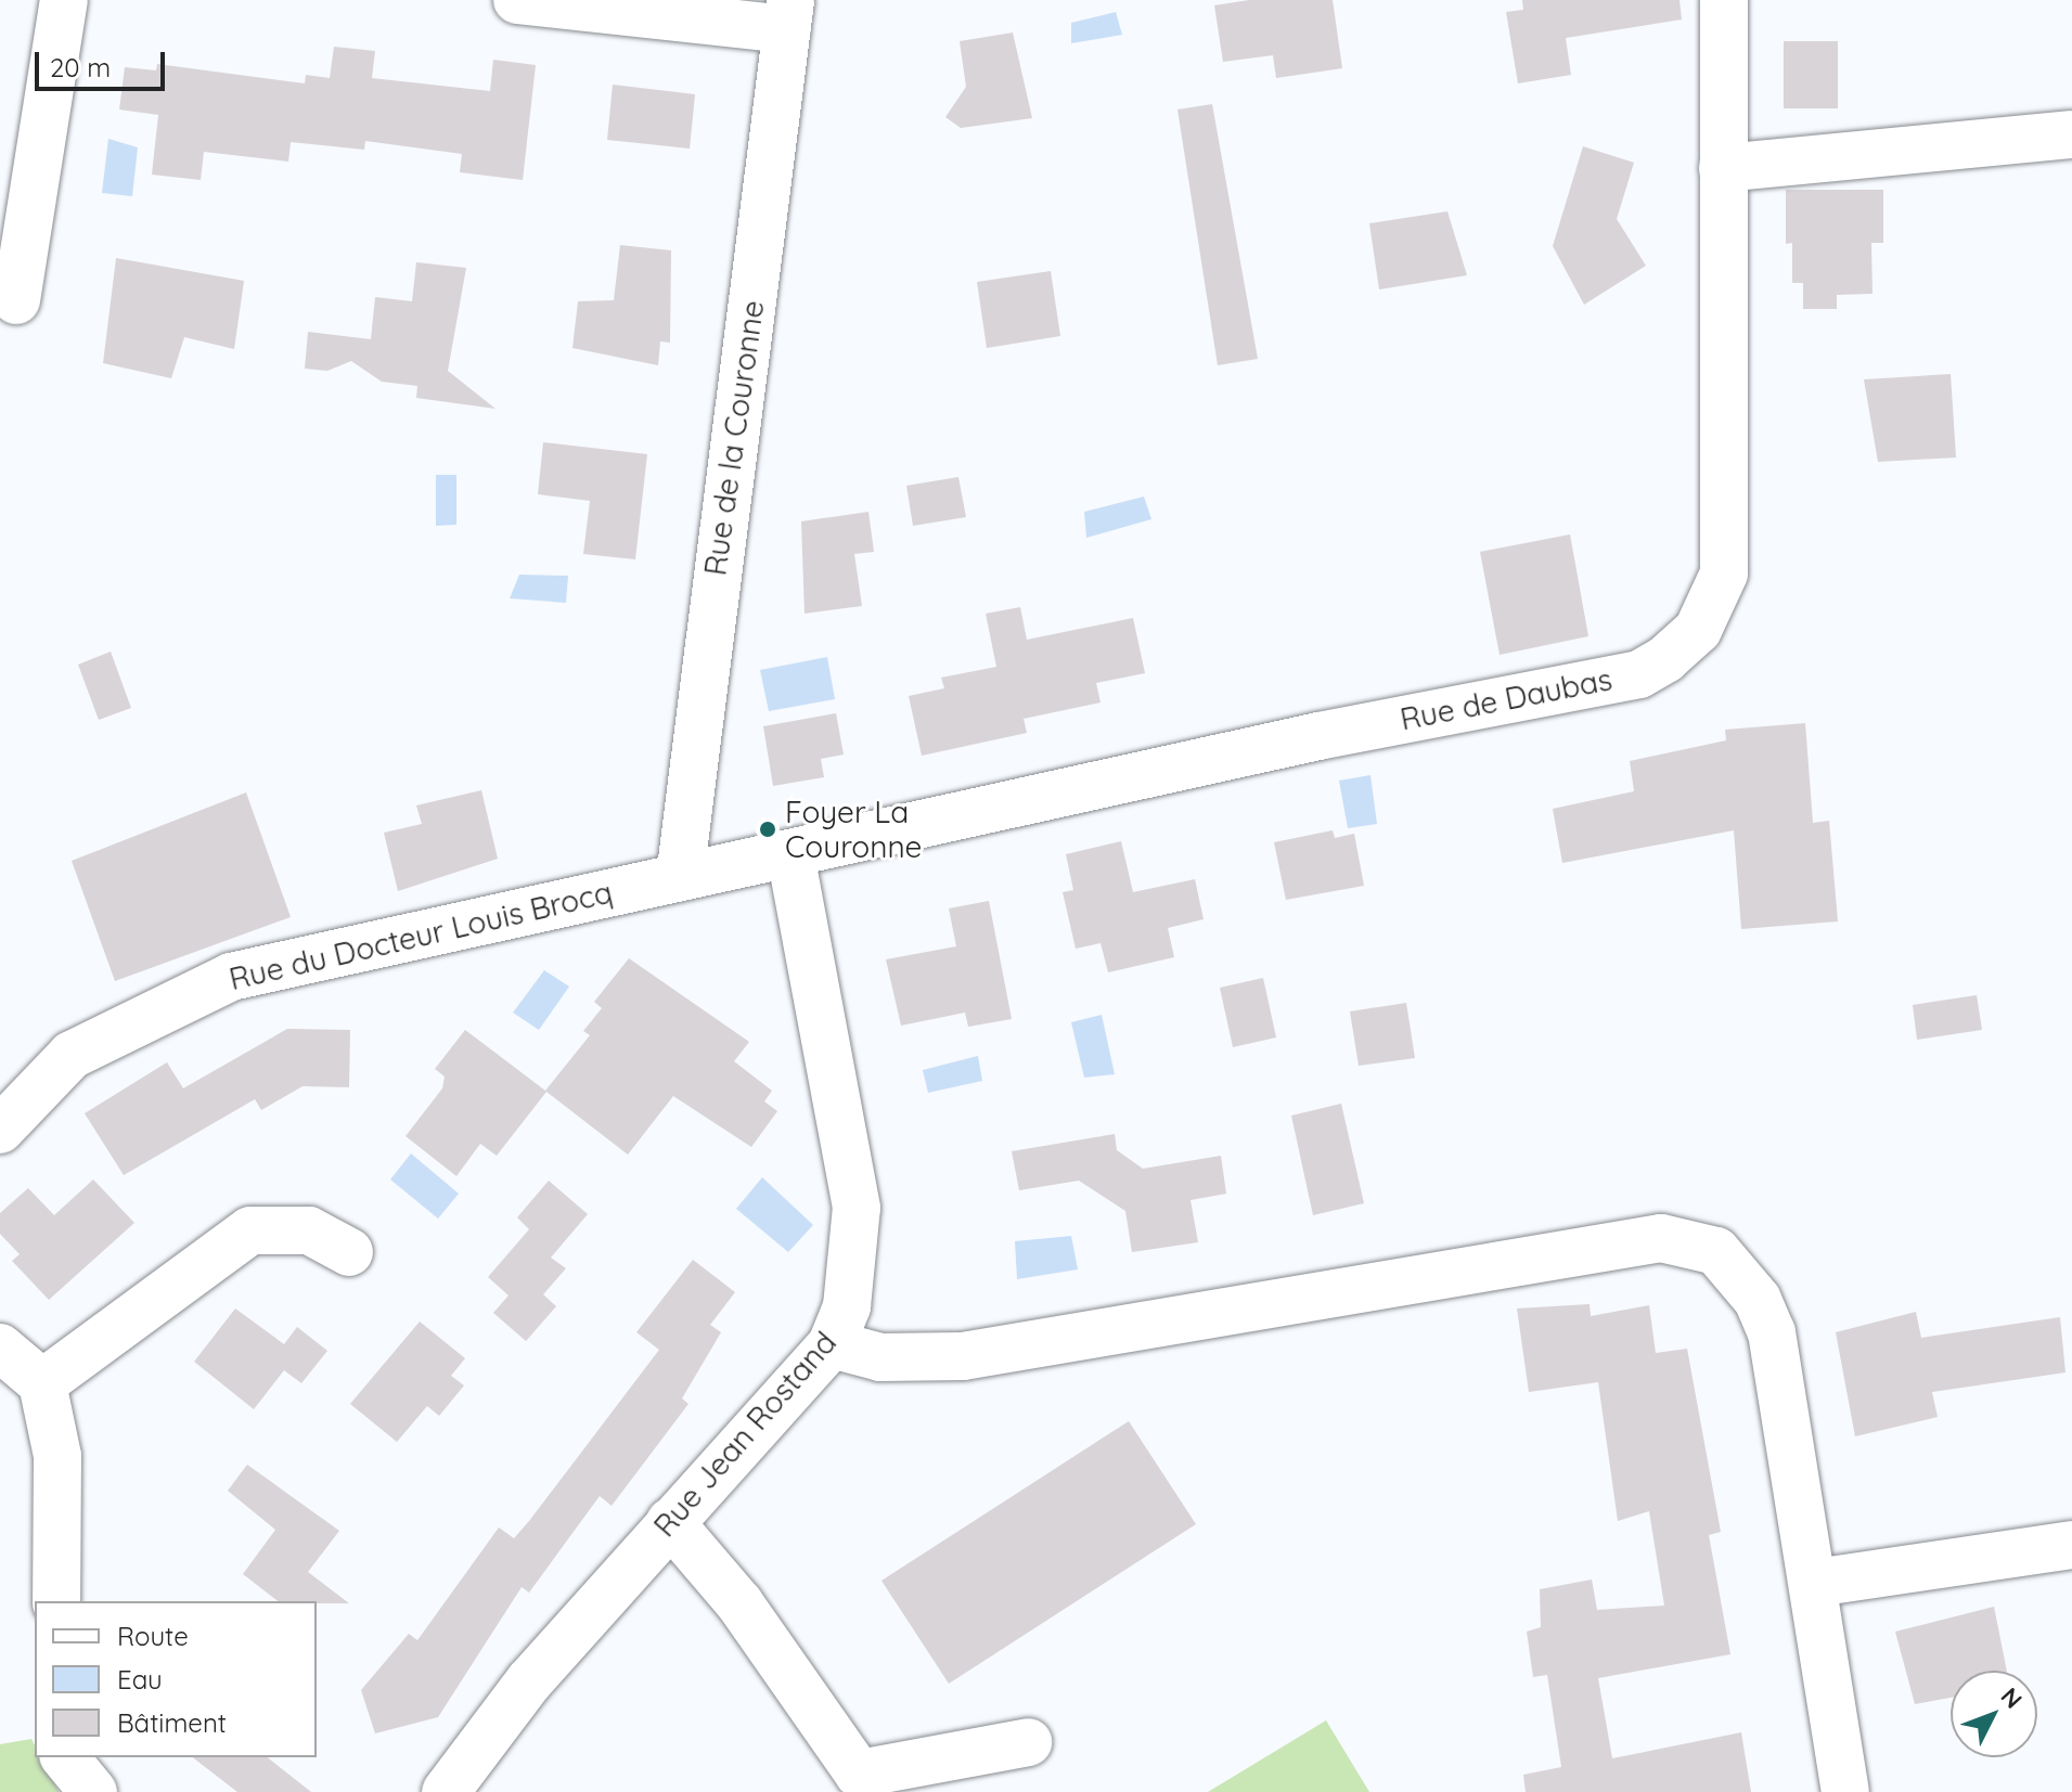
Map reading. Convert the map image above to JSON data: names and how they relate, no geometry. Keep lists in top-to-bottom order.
{
  "streets": {
    "street": [
      "Rue de la Couronne",
      "Rue de Daubas",
      "Rue du Docteur Louis Brocq",
      "Rue Jean Rostand"
    ]
  },
  "crossings": [
    ["Rue de la Couronne", "Rue de Daubas"],
    ["Rue de la Couronne", "Rue du Docteur Louis Brocq"],
    ["Rue de Daubas", "Rue du Docteur Louis Brocq"],
    ["Rue de Daubas", "Rue Jean Rostand"]
  ],
  "places": ["Foyer La Couronne"],
  "legend": ["Route", "Eau", "Bâtiment"],
  "scale_bar": "20 m",
  "north": "top right"
}
